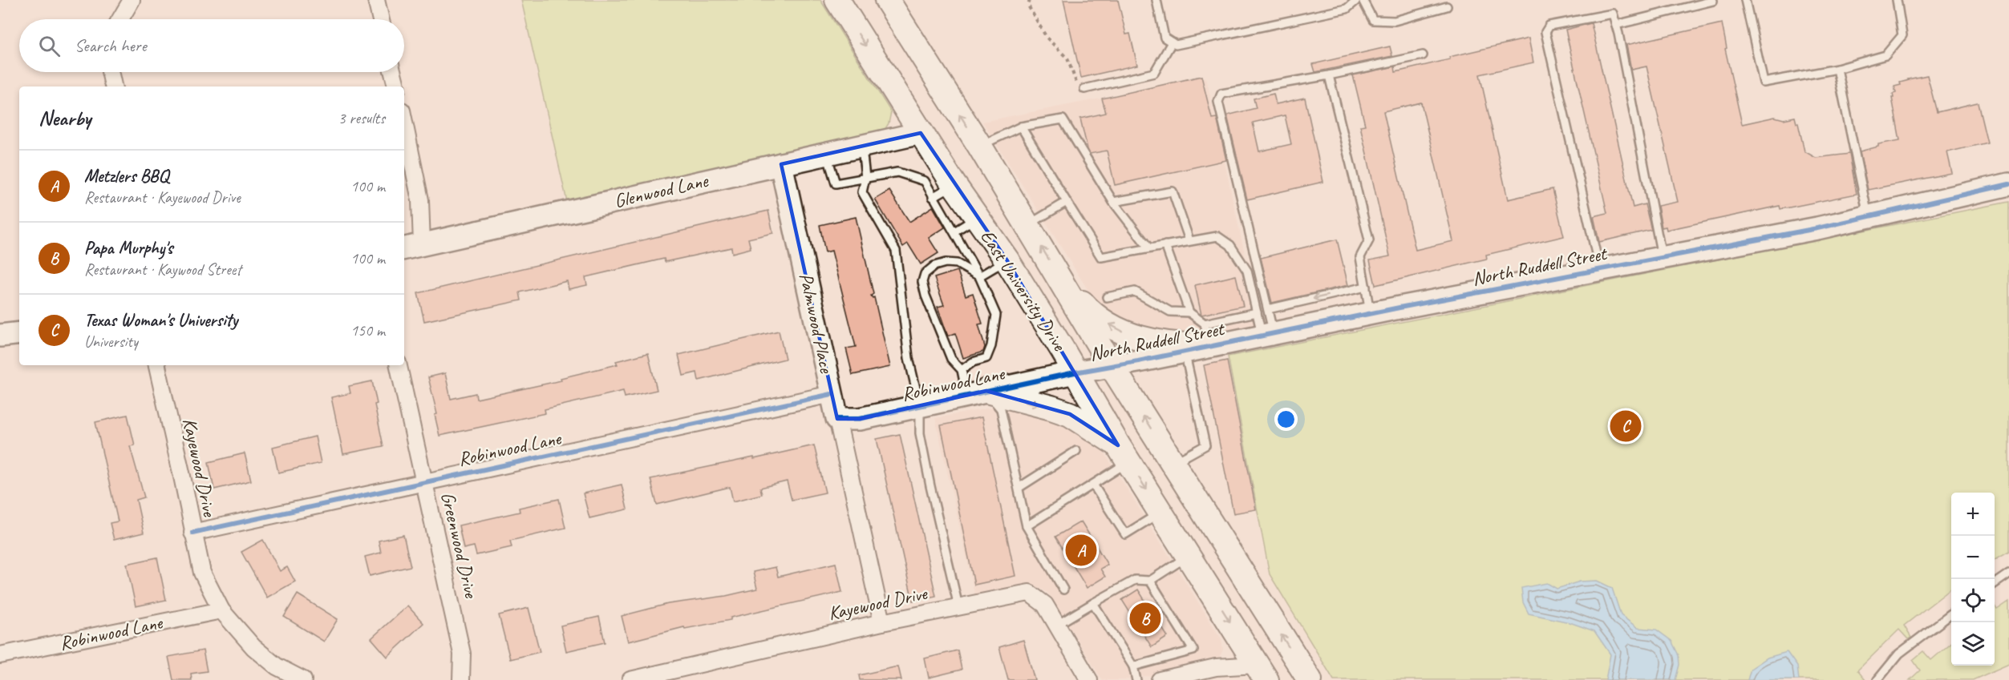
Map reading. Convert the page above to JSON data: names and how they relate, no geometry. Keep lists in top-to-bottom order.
{
  "streets": {
    "main road": ["East University Drive"],
    "street": [
      "Glenwood Lane",
      "North Ruddell Street",
      "Palmwood Place",
      "Robinwood Lane",
      "Kayewood Drive",
      "Greenwood Drive"
    ]
  },
  "crossings": [
    ["Glenwood Lane", "East University Drive"],
    ["Glenwood Lane", "Palmwood Place"],
    ["North Ruddell Street", "East University Drive"],
    ["North Ruddell Street", "Robinwood Lane"],
    ["East University Drive", "Robinwood Lane"],
    ["Palmwood Place", "Robinwood Lane"],
    ["Palmwood Place", "Kayewood Drive"],
    ["Robinwood Lane", "Kayewood Drive"],
    ["Robinwood Lane", "Greenwood Drive"]
  ],
  "page": {
    "search": "Search here",
    "heading": ["Nearby", "3 results"],
    "list": [
      {
        "mark": "A",
        "name": "Metzlers BBQ",
        "note": "Restaurant · Kayewood Drive",
        "value": "100 m"
      },
      {
        "mark": "B",
        "name": "Papa Murphy's",
        "note": "Restaurant · Kaywood Street",
        "value": "100 m"
      },
      {
        "mark": "C",
        "name": "Texas Woman's University",
        "note": "University",
        "value": "150 m"
      }
    ],
    "pins": ["C", "A", "B"],
    "map_buttons": ["+", "−"]
  }
}
